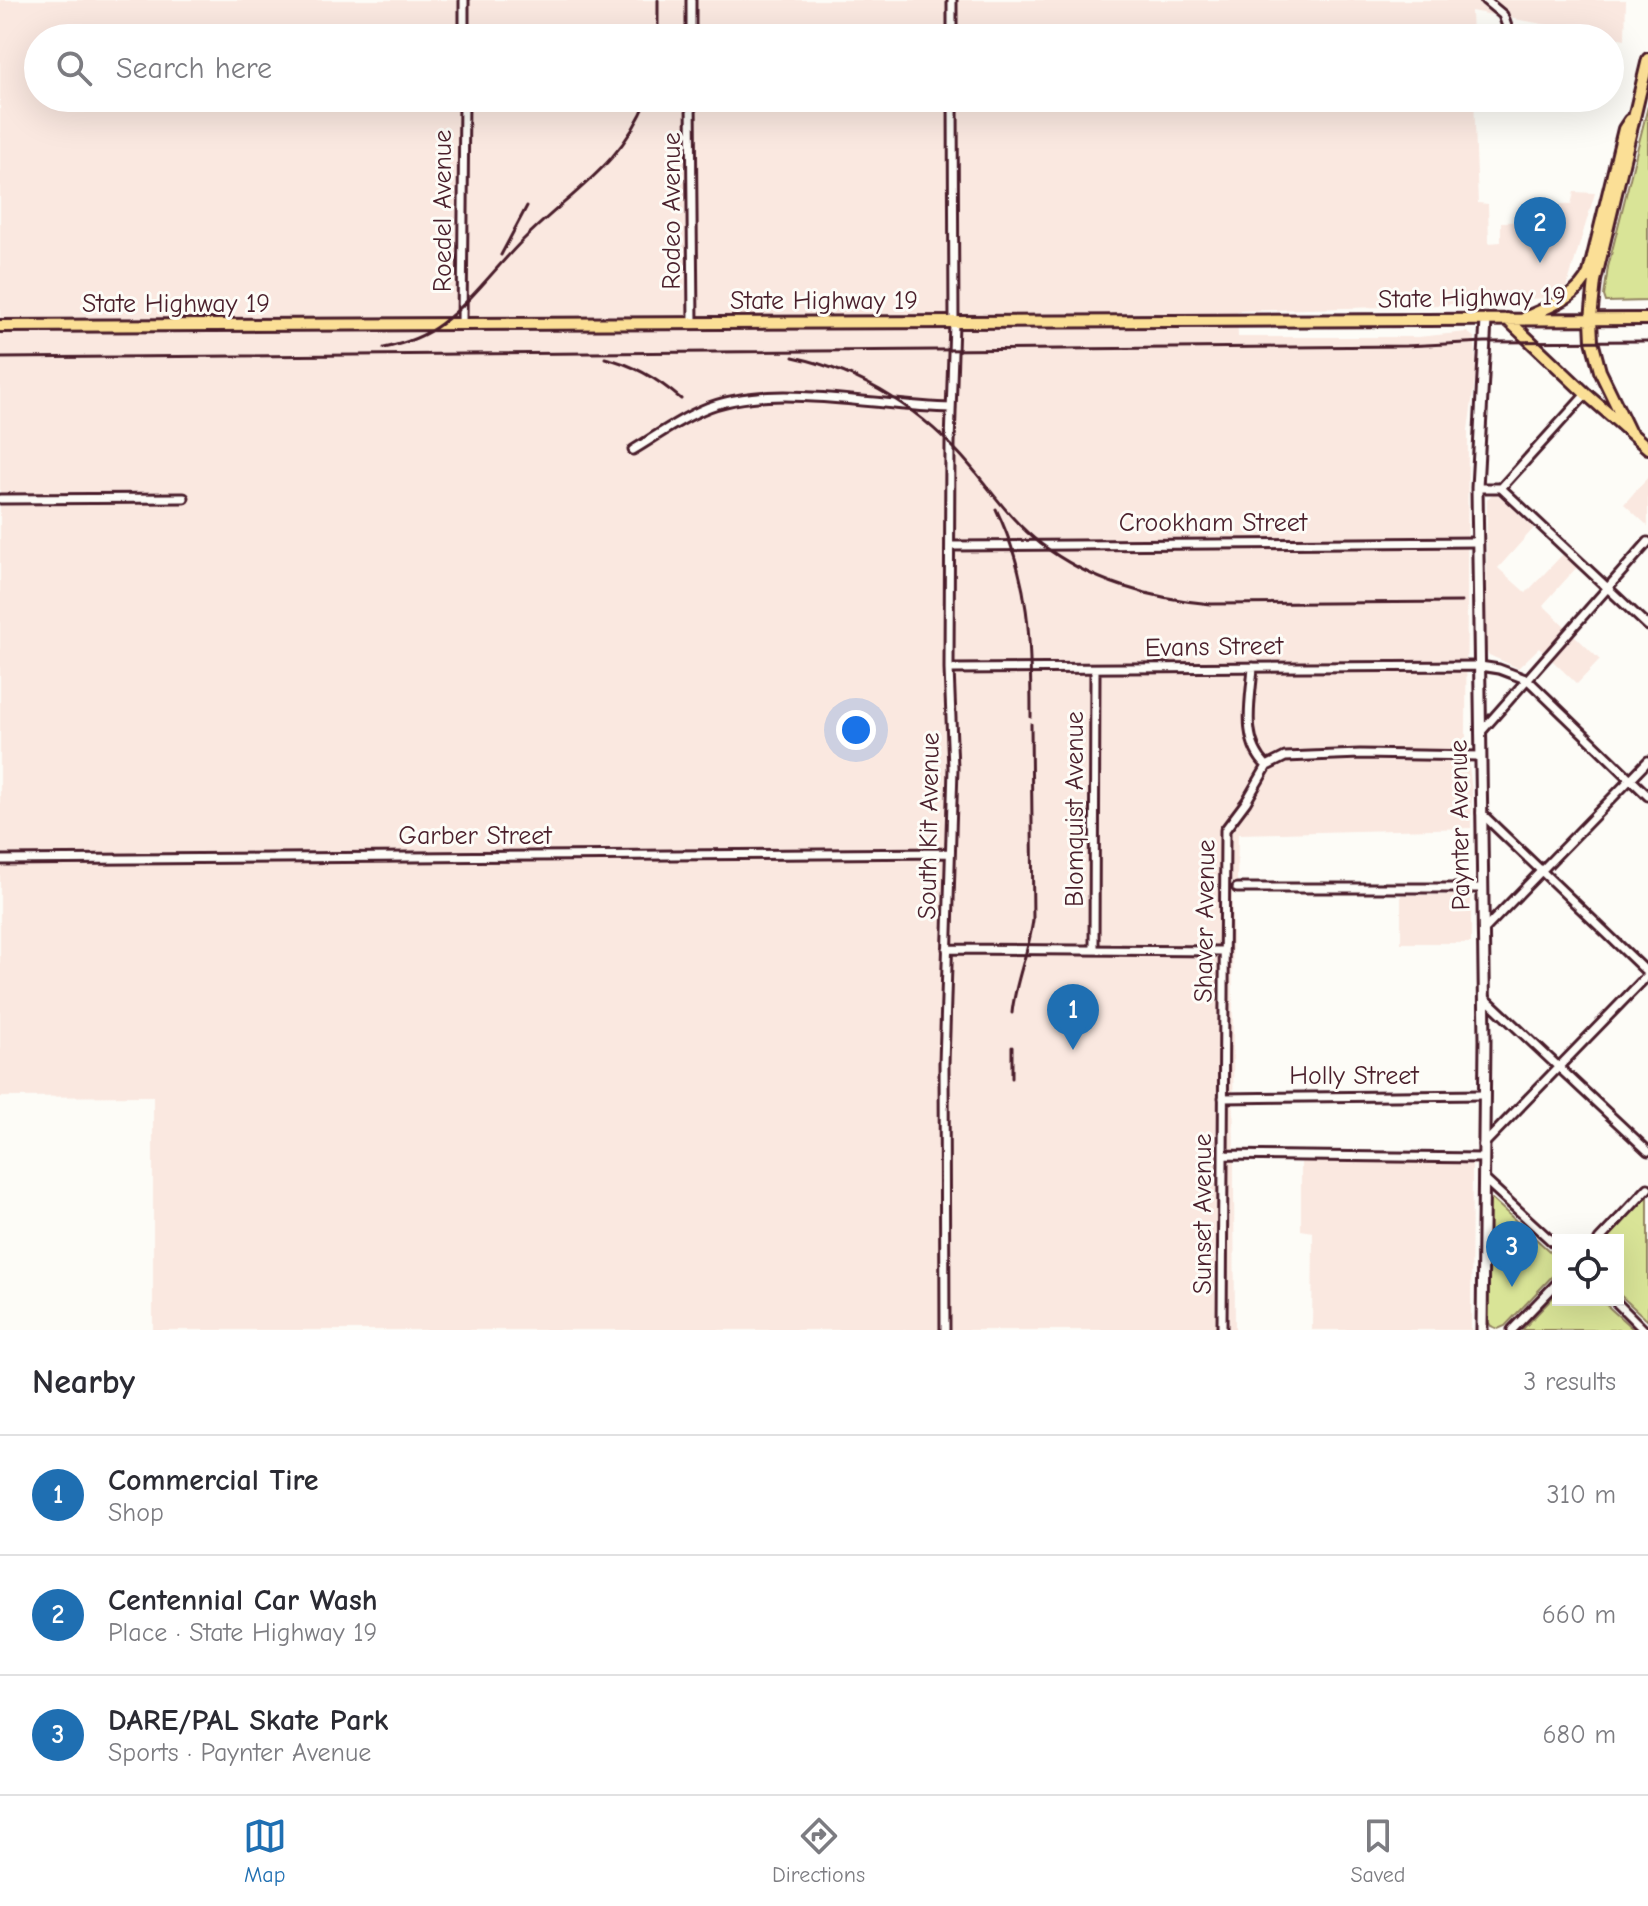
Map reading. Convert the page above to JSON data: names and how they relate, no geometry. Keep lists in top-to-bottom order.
{
  "streets": {
    "main road": ["State Highway 19"],
    "street": [
      "Roedel Avenue",
      "Rodeo Avenue",
      "Crookham Street",
      "Evans Street",
      "Blomquist Avenue",
      "Paynter Avenue",
      "South Kit Avenue",
      "Garber Street",
      "Shaver Avenue",
      "Holly Street",
      "Sunset Avenue"
    ]
  },
  "crossings": [
    ["Roedel Avenue", "State Highway 19"],
    ["Rodeo Avenue", "State Highway 19"],
    ["State Highway 19", "Paynter Avenue"],
    ["State Highway 19", "South Kit Avenue"],
    ["Crookham Street", "Paynter Avenue"],
    ["Crookham Street", "South Kit Avenue"],
    ["Evans Street", "Blomquist Avenue"],
    ["Evans Street", "Paynter Avenue"],
    ["Evans Street", "South Kit Avenue"],
    ["Paynter Avenue", "Holly Street"],
    ["South Kit Avenue", "Garber Street"],
    ["Shaver Avenue", "Holly Street"],
    ["Shaver Avenue", "Sunset Avenue"],
    ["Holly Street", "Sunset Avenue"]
  ],
  "page": {
    "search": "Search here",
    "pins": ["2", "1", "3"],
    "heading": ["Nearby", "3 results"],
    "list": [
      {
        "mark": "1",
        "name": "Commercial Tire",
        "note": "Shop",
        "value": "310 m"
      },
      {
        "mark": "2",
        "name": "Centennial Car Wash",
        "note": "Place · State Highway 19",
        "value": "660 m"
      },
      {
        "mark": "3",
        "name": "DARE/PAL Skate Park",
        "note": "Sports · Paynter Avenue",
        "value": "680 m"
      }
    ],
    "nav": ["Map", "Directions", "Saved"]
  }
}
